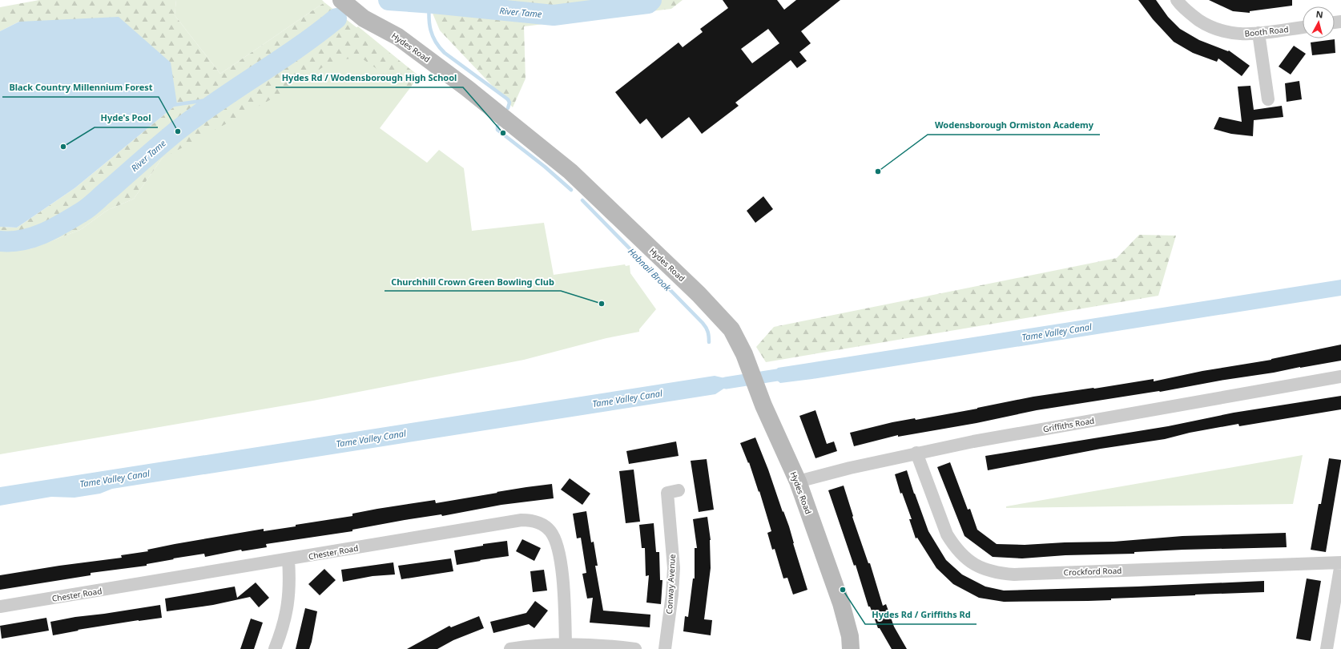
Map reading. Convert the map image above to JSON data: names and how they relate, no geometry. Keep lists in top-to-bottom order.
{
  "streets": {
    "street": [
      "Booth Road",
      "Hydes Road",
      "Griffiths Road",
      "Chester Road",
      "Crockford Road",
      "Conway Avenue"
    ]
  },
  "crossings": [
    ["Hydes Road", "Griffiths Road"],
    ["Griffiths Road", "Crockford Road"]
  ],
  "water": ["River Tame", "Hobnail Brook", "Tame Valley Canal"],
  "places": [
    "Black Country Millennium Forest",
    "Hydes Rd / Wodensborough High School",
    "Hyde's Pool",
    "Wodensborough Ormiston Academy",
    "Churchhill Crown Green Bowling Club",
    "Hydes Rd / Griffiths Rd"
  ],
  "north": "top"
}
